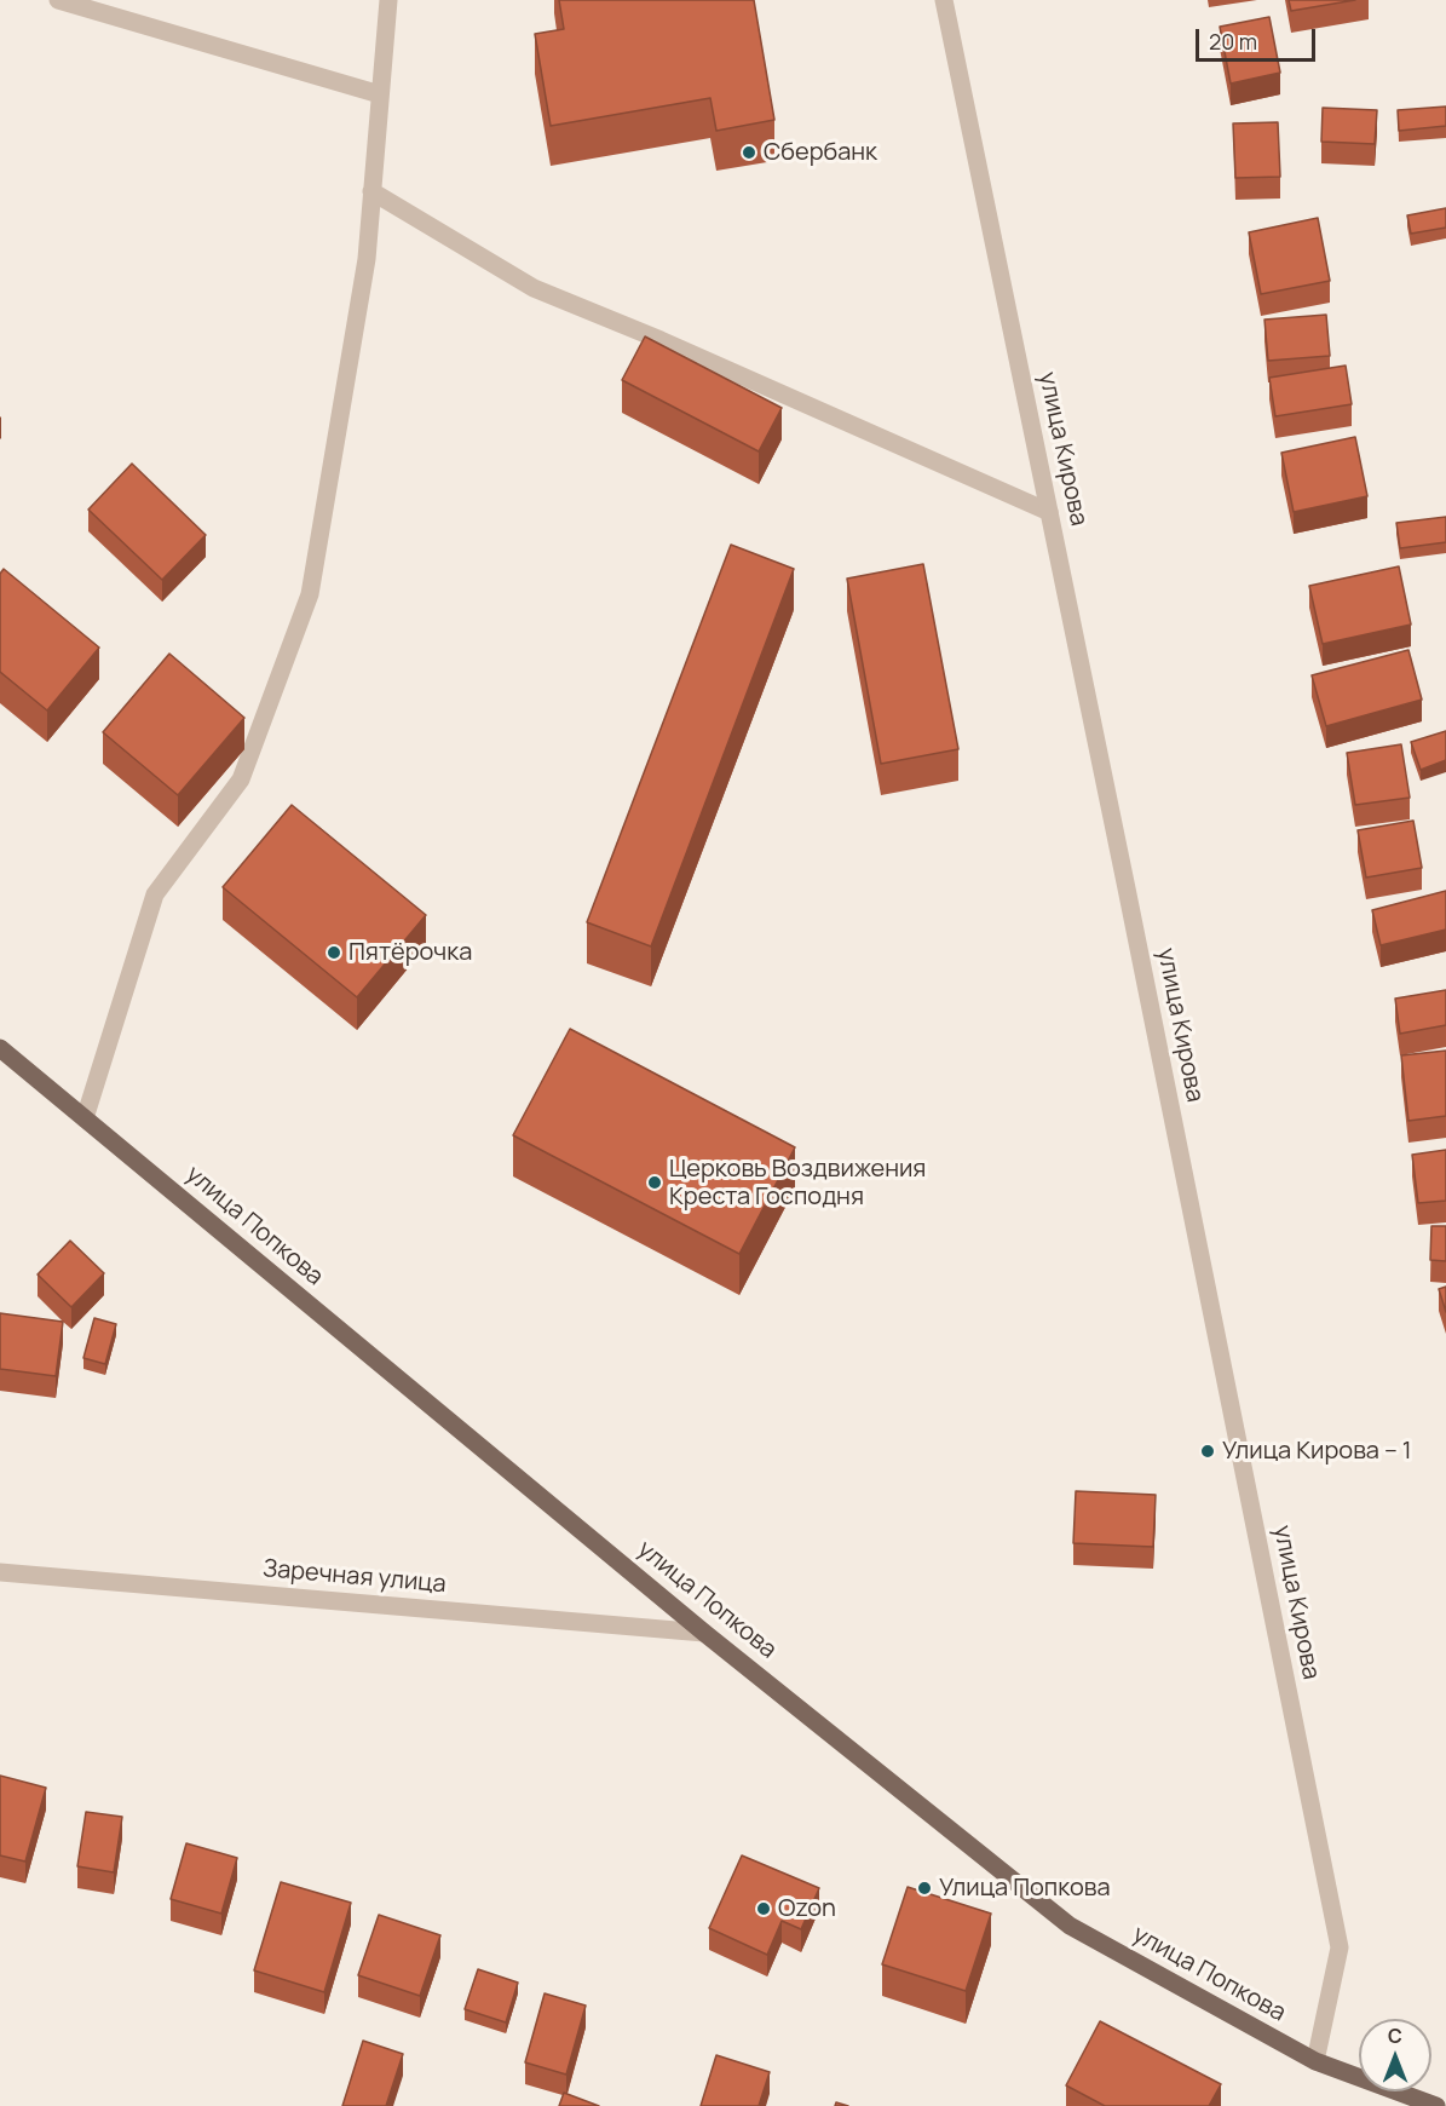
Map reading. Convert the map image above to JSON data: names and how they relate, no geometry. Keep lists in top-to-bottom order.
{
  "streets": {
    "main road": ["улица Попкова"],
    "street": ["улица Кирова", "Заречная улица"]
  },
  "crossings": [
    ["улица Кирова", "улица Попкова"],
    ["улица Попкова", "Заречная улица"]
  ],
  "places": [
    "Сбербанк",
    "Пятёрочка",
    "Церковь Воздвижения Креста Господня",
    "Улица Кирова – 1",
    "Улица Попкова",
    "Ozon"
  ],
  "scale_bar": "20 m",
  "north": "top"
}
